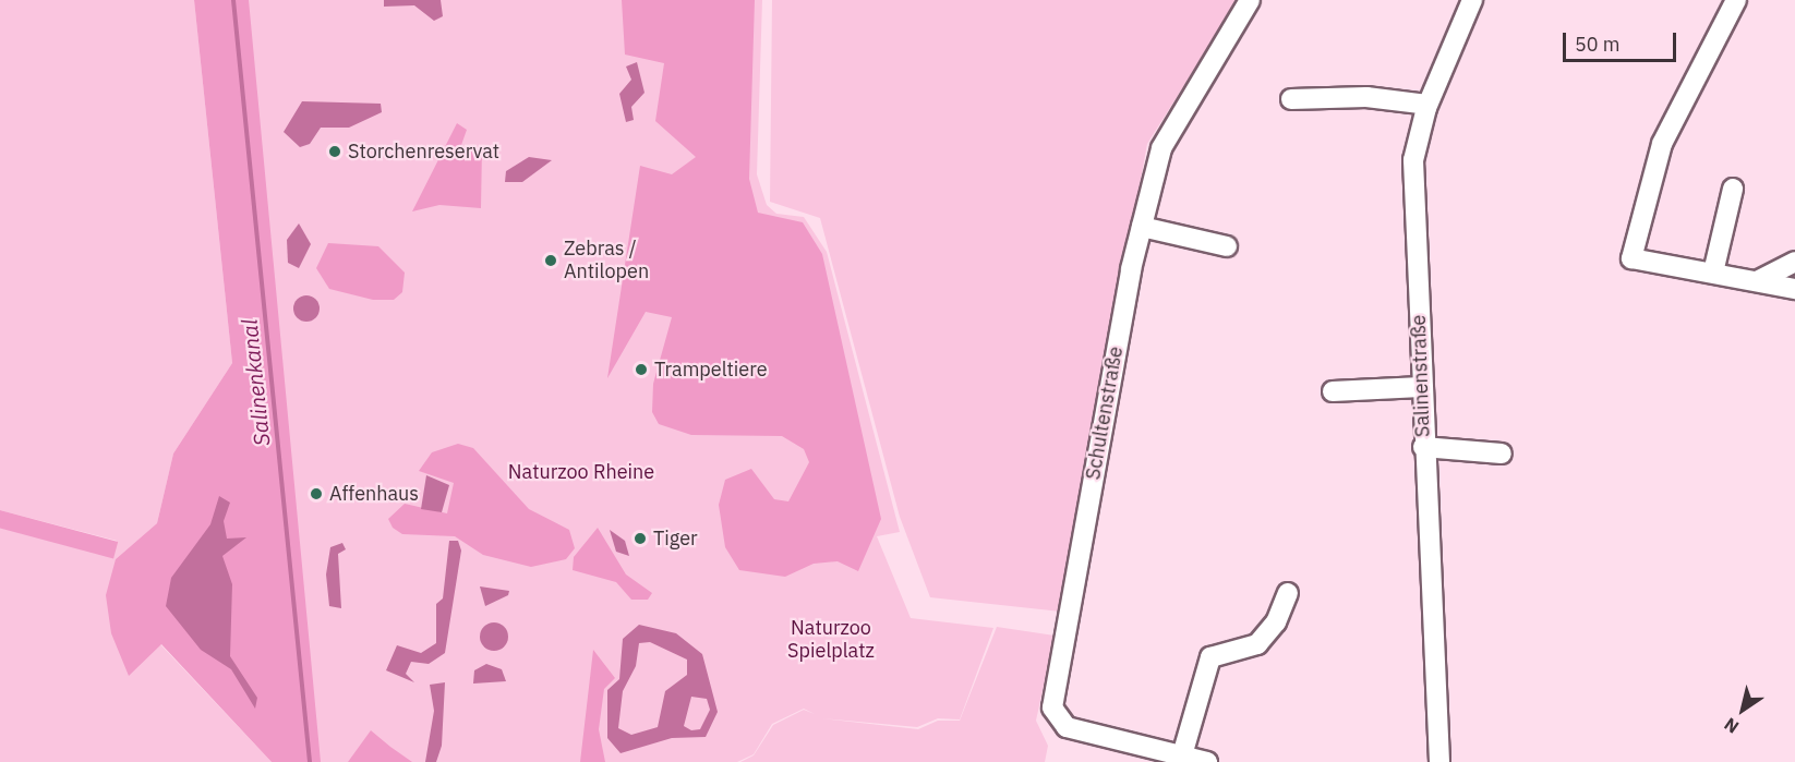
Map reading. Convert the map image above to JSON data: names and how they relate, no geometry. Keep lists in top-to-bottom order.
{
  "streets": {
    "street": ["Salinenstraße", "Schultenstraße"]
  },
  "water": ["Salinenkanal"],
  "parks": ["Naturzoo Rheine", "Naturzoo Spielplatz"],
  "places": [
    "Storchenreservat",
    "Zebras / Antilopen",
    "Trampeltiere",
    "Affenhaus",
    "Tiger"
  ],
  "scale_bar": "50 m",
  "north": "bottom left"
}
